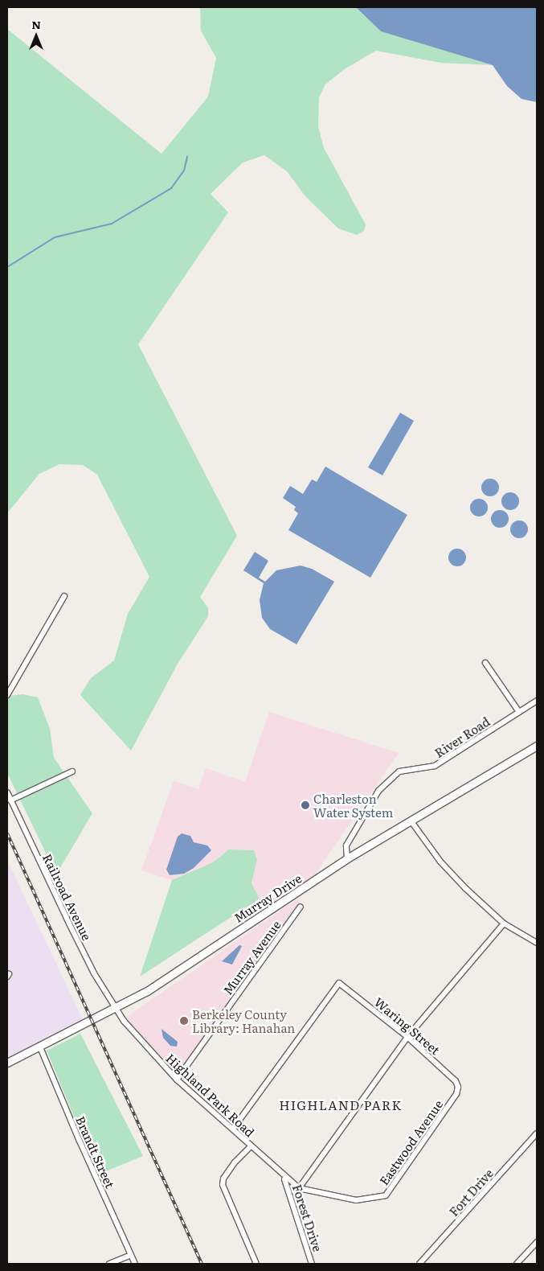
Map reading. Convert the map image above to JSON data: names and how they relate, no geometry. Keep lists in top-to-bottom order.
{
  "streets": {
    "street": [
      "River Road",
      "Railroad Avenue",
      "Murray Drive",
      "Murray Avenue",
      "Waring Street",
      "Highland Park Road",
      "Eastwood Avenue",
      "Brandt Street",
      "Fort Drive",
      "Forest Drive"
    ]
  },
  "crossings": [
    ["River Road", "Murray Drive"],
    ["Railroad Avenue", "Murray Drive"],
    ["Railroad Avenue", "Highland Park Road"],
    ["Murray Drive", "Highland Park Road"],
    ["Murray Drive", "Brandt Street"],
    ["Murray Avenue", "Highland Park Road"],
    ["Waring Street", "Highland Park Road"],
    ["Waring Street", "Eastwood Avenue"],
    ["Highland Park Road", "Eastwood Avenue"],
    ["Highland Park Road", "Forest Drive"]
  ],
  "districts": ["HIGHLAND PARK"],
  "places": ["Charleston Water System", "Berkeley County Library: Hanahan"],
  "north": "top"
}
